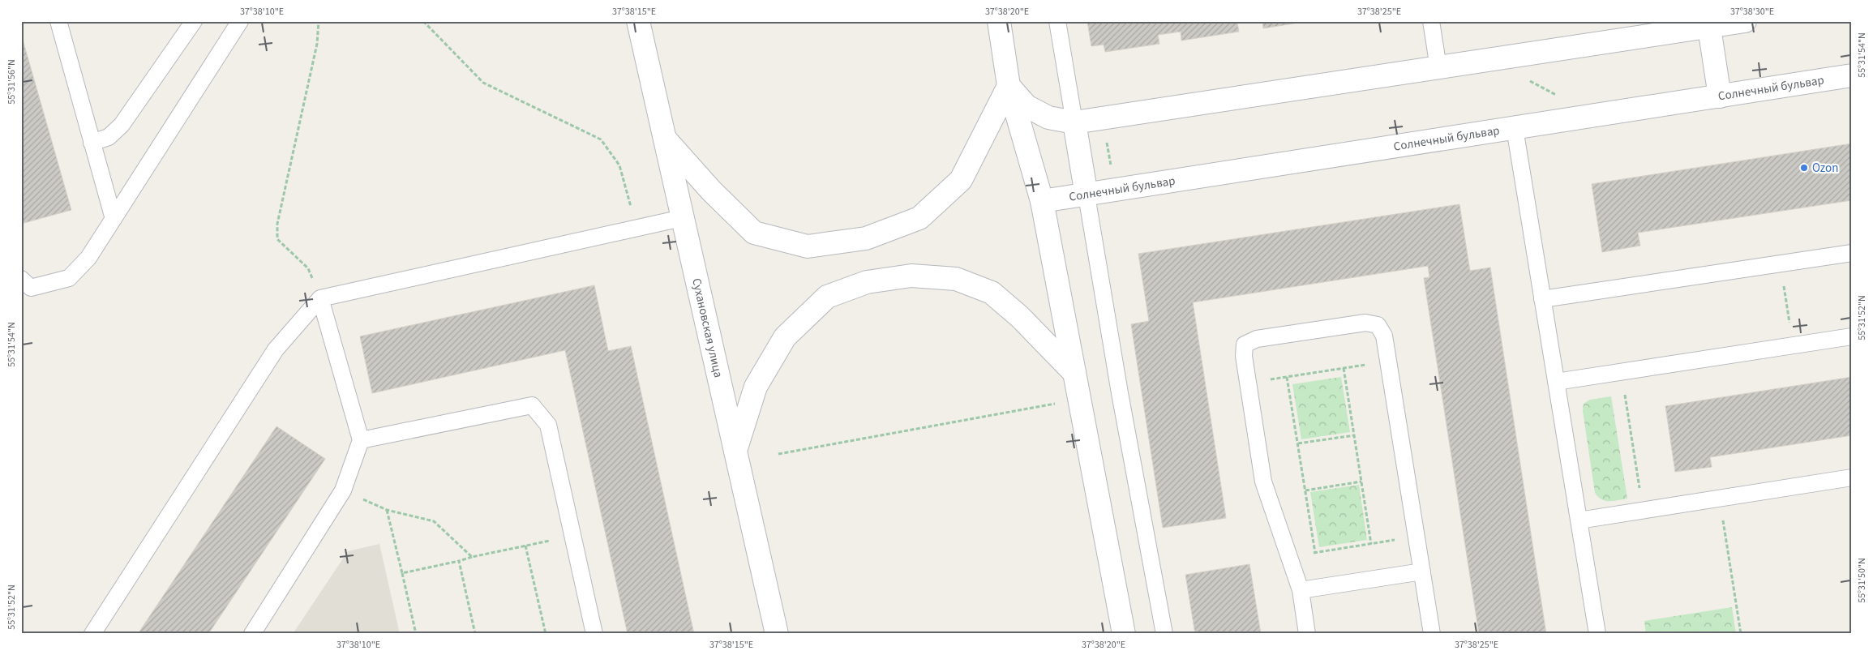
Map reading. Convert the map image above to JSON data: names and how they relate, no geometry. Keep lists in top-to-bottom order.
{
  "streets": {
    "street": ["Солнечный бульвар", "Сухановская улица"]
  },
  "places": ["Ozon"],
  "coordinates": [
    "37°38'10\"E",
    "37°38'15\"E",
    "37°38'20\"E",
    "37°38'25\"E",
    "37°38'30\"E",
    "55°31'54\"N",
    "55°31'56\"N",
    "55°31'52\"N",
    "55°31'50\"N"
  ]
}
